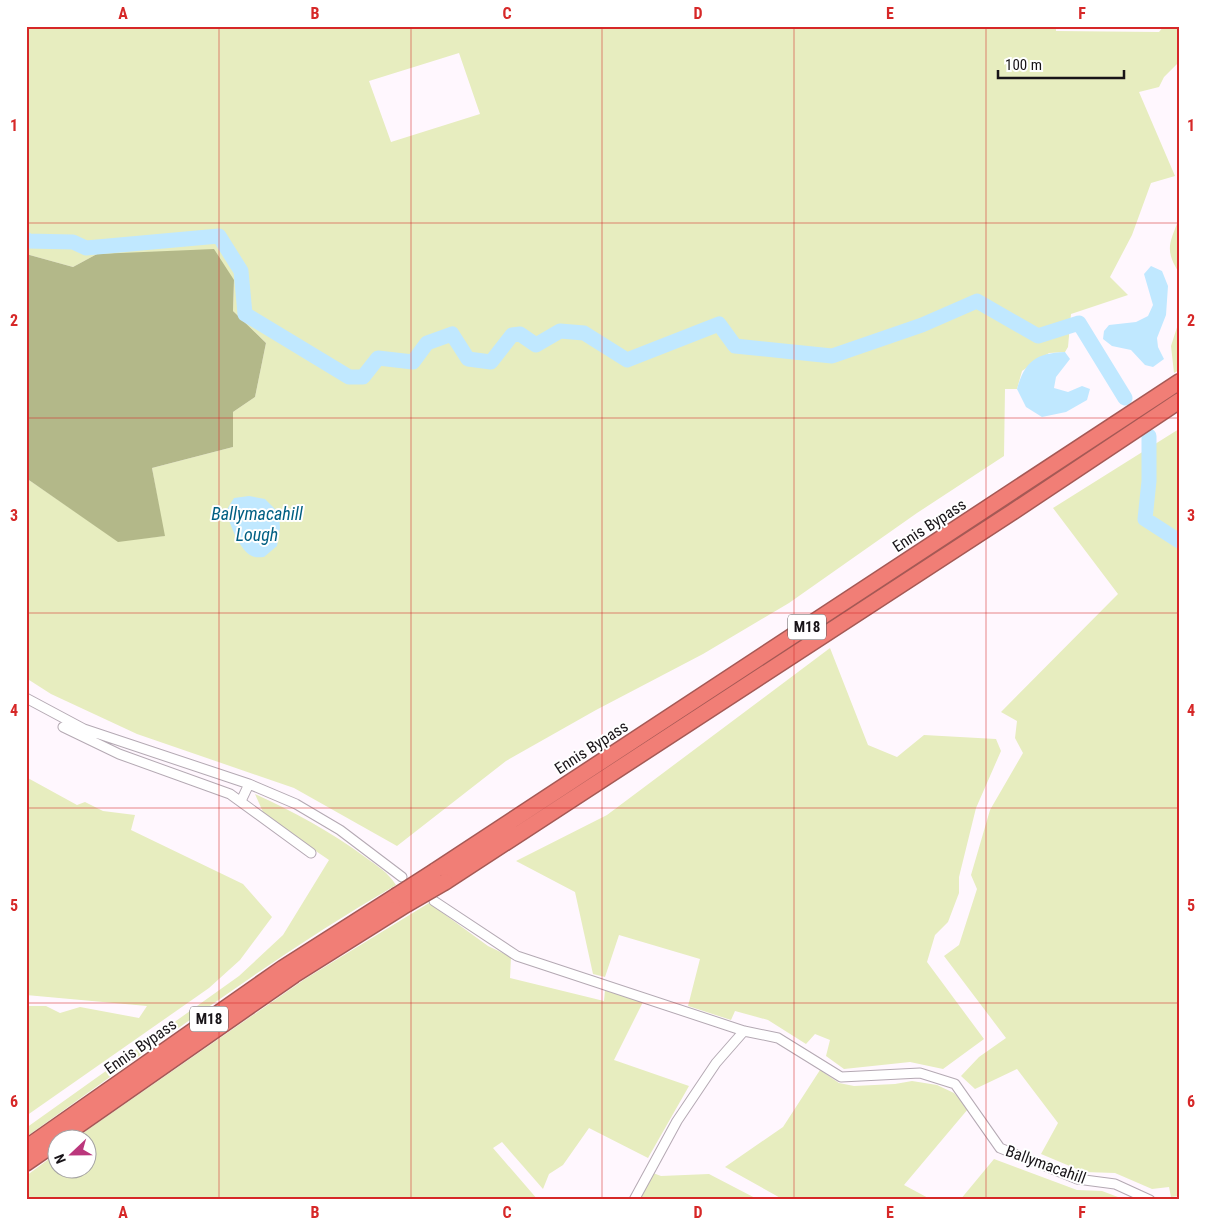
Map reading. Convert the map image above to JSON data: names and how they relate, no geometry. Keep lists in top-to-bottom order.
{
  "streets": {
    "highway": ["Ennis Bypass", "M18"],
    "street": ["Ballymacahill"]
  },
  "water": ["Ballymacahill Lough"],
  "scale_bar": "100 m",
  "north": "left",
  "grid": {
    "columns": [
      "A",
      "B",
      "C",
      "D",
      "E",
      "F"
    ],
    "rows": [
      "1",
      "2",
      "3",
      "4",
      "5",
      "6"
    ]
  }
}
